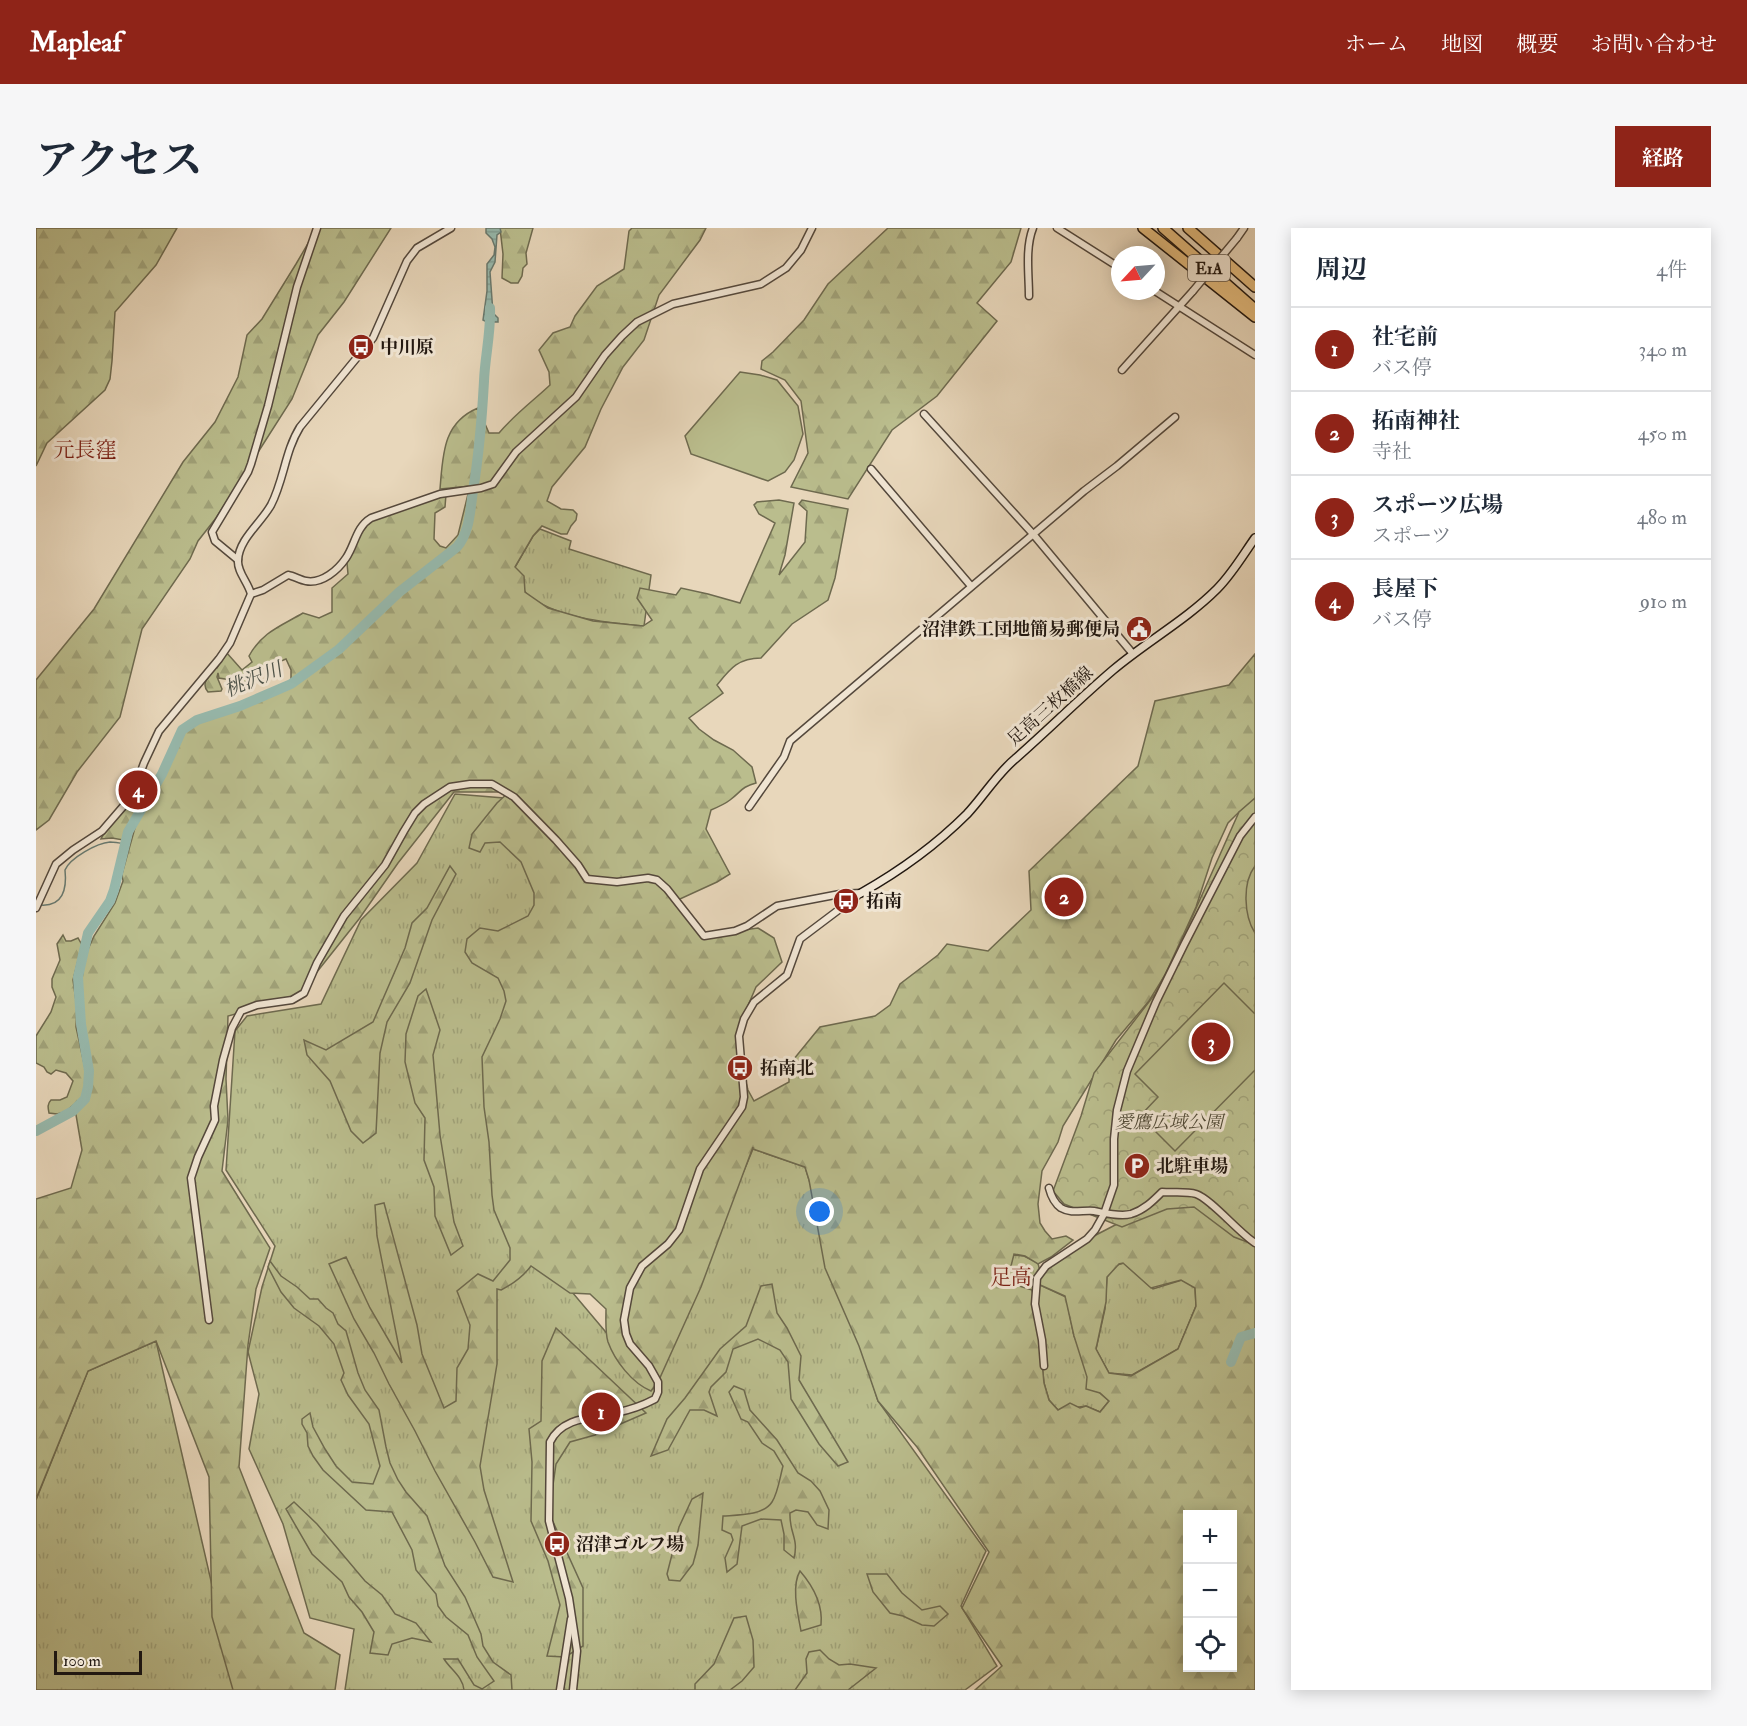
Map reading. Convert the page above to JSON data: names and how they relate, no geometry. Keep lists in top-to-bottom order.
{
  "streets": {
    "highway": ["E1A"],
    "main road": ["足高三枚橋線"]
  },
  "districts": ["元長窪", "足高"],
  "water": ["桃沢川"],
  "parks": ["愛鷹広域公園"],
  "places": {
    "bus stop": [
      "中川原",
      "拓南",
      "拓南北",
      "沼津ゴルフ場"
    ],
    "public building": ["沼津鉄工団地簡易郵便局"],
    "parking": ["北駐車場"]
  },
  "scale_bar": "100 m",
  "north": "bottom left",
  "page": {
    "header": "Mapleaf",
    "nav": [
      "ホーム",
      "地図",
      "概要",
      "お問い合わせ"
    ],
    "title": "アクセス",
    "buttons": "経路",
    "heading": ["周辺", "4件"],
    "list": [
      {
        "mark": "1",
        "name": "社宅前",
        "note": "バス停",
        "value": "340 m"
      },
      {
        "mark": "2",
        "name": "拓南神社",
        "note": "寺社",
        "value": "450 m"
      },
      {
        "mark": "3",
        "name": "スポーツ広場",
        "note": "スポーツ",
        "value": "480 m"
      },
      {
        "mark": "4",
        "name": "長屋下",
        "note": "バス停",
        "value": "910 m"
      }
    ],
    "pins": [
      "4",
      "2",
      "3",
      "1"
    ],
    "map_buttons": ["+", "−"],
    "scale": "100 m"
  }
}
